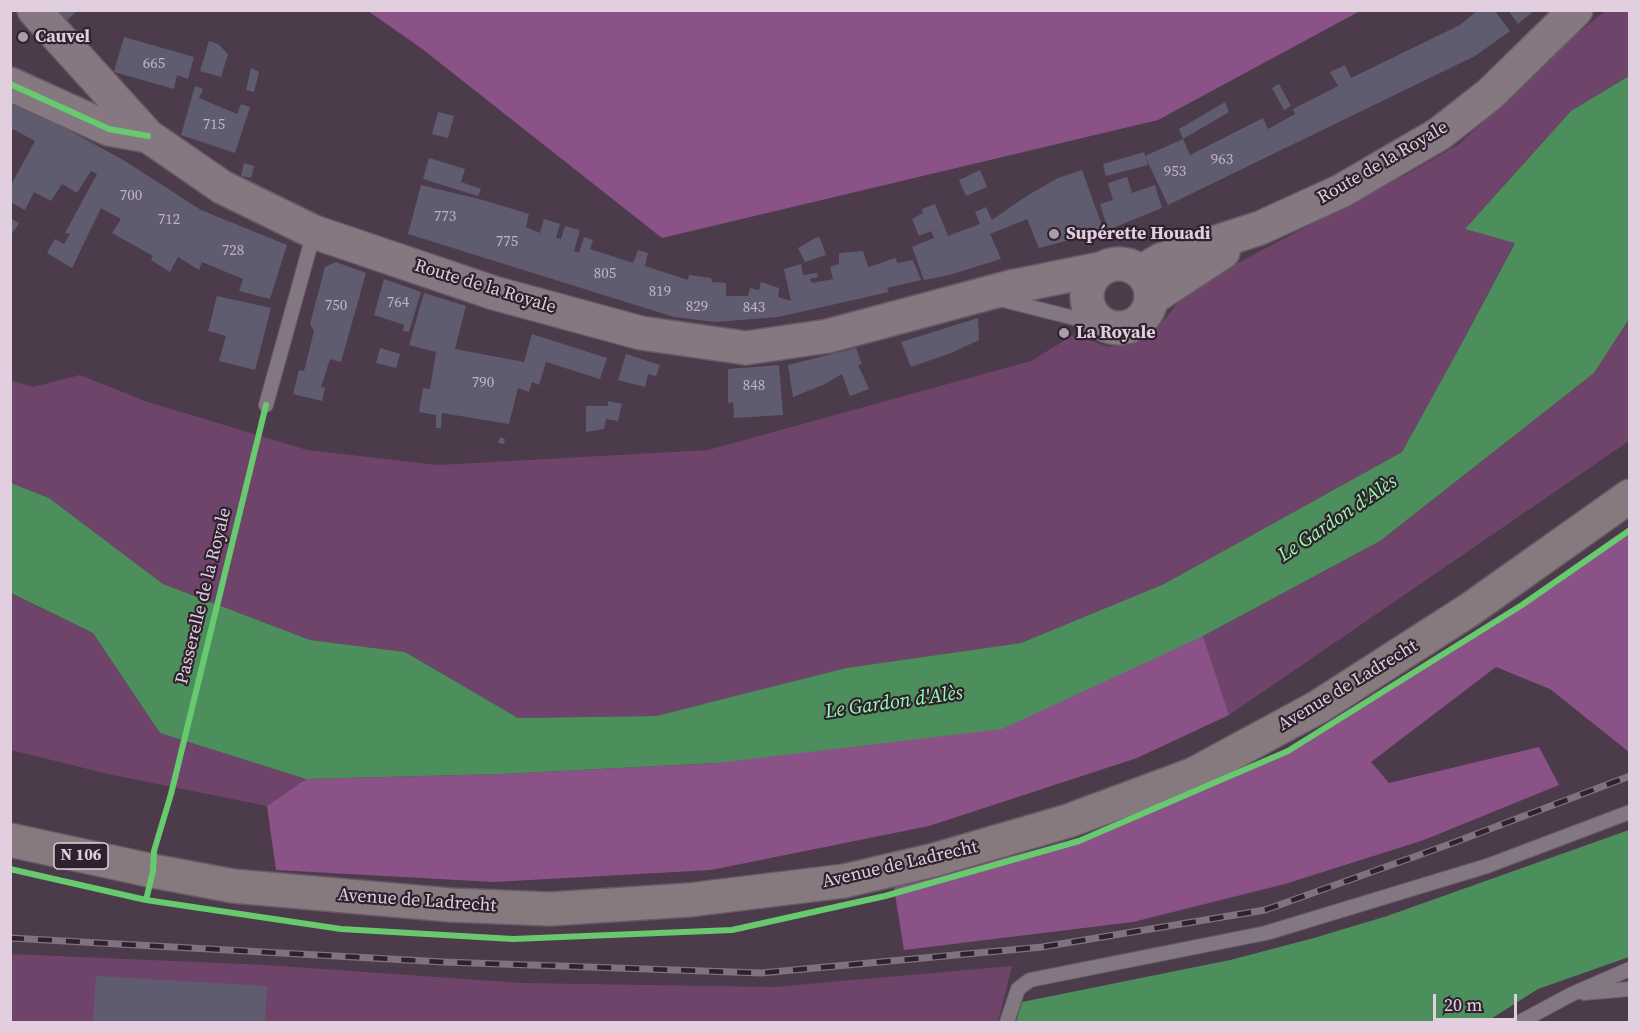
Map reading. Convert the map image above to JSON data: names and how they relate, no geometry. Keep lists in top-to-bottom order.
{
  "streets": {
    "main road": ["Route de la Royale", "Avenue de Ladrecht", "N 106"],
    "cycle path": ["Passerelle de la Royale"]
  },
  "water": ["Le Gardon d'Alès"],
  "places": ["Cauvel", "Supérette Houadi", "La Royale"],
  "house_numbers": [
    "665",
    "715",
    "963",
    "953",
    "700",
    "773",
    "712",
    "775",
    "728",
    "805",
    "819",
    "764",
    "750",
    "829",
    "843",
    "790",
    "848"
  ],
  "scale_bar": "20 m"
}
